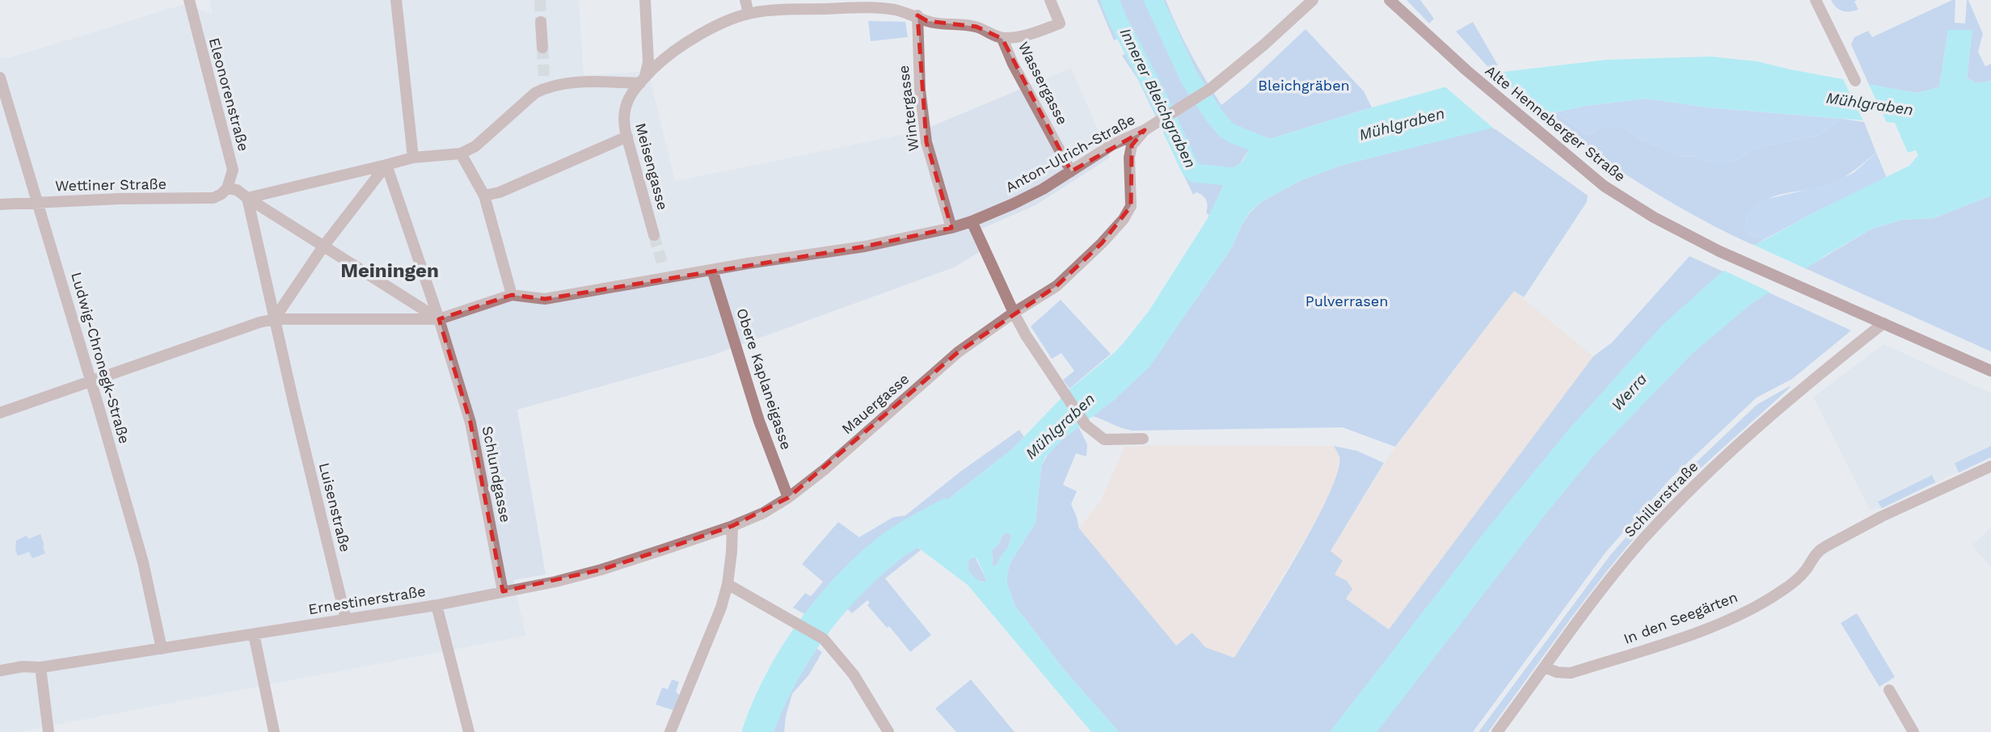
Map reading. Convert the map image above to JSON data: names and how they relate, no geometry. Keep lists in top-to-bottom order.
{
  "streets": {
    "main road": ["Alte Henneberger Straße"],
    "street": [
      "Wassergasse",
      "Eleonorenstraße",
      "Wintergasse",
      "Anton-Ulrich-Straße",
      "Meisengasse",
      "Wettiner Straße",
      "Ludwig-Chronegk-Straße",
      "Obere Kaplaneigasse",
      "Mauergasse",
      "Schlundgasse",
      "Schillerstraße",
      "Luisenstraße",
      "Ernestinerstraße",
      "In den Seegärten"
    ]
  },
  "crossings": [
    ["Wassergasse", "Anton-Ulrich-Straße"],
    ["Wassergasse", "Meisengasse"],
    ["Eleonorenstraße", "Wettiner Straße"],
    ["Wintergasse", "Anton-Ulrich-Straße"],
    ["Wintergasse", "Meisengasse"],
    ["Alte Henneberger Straße", "Schillerstraße"],
    ["Anton-Ulrich-Straße", "Obere Kaplaneigasse"],
    ["Anton-Ulrich-Straße", "Mauergasse"],
    ["Wettiner Straße", "Ludwig-Chronegk-Straße"],
    ["Ludwig-Chronegk-Straße", "Ernestinerstraße"],
    ["Obere Kaplaneigasse", "Mauergasse"],
    ["Mauergasse", "Ernestinerstraße"],
    ["Schlundgasse", "Ernestinerstraße"],
    ["Schillerstraße", "In den Seegärten"],
    ["Luisenstraße", "Ernestinerstraße"]
  ],
  "districts": ["Meiningen"],
  "water": ["Innerer Bleichgraben", "Mühlgraben", "Werra"],
  "parks": ["Bleichgräben", "Pulverrasen"]
}
